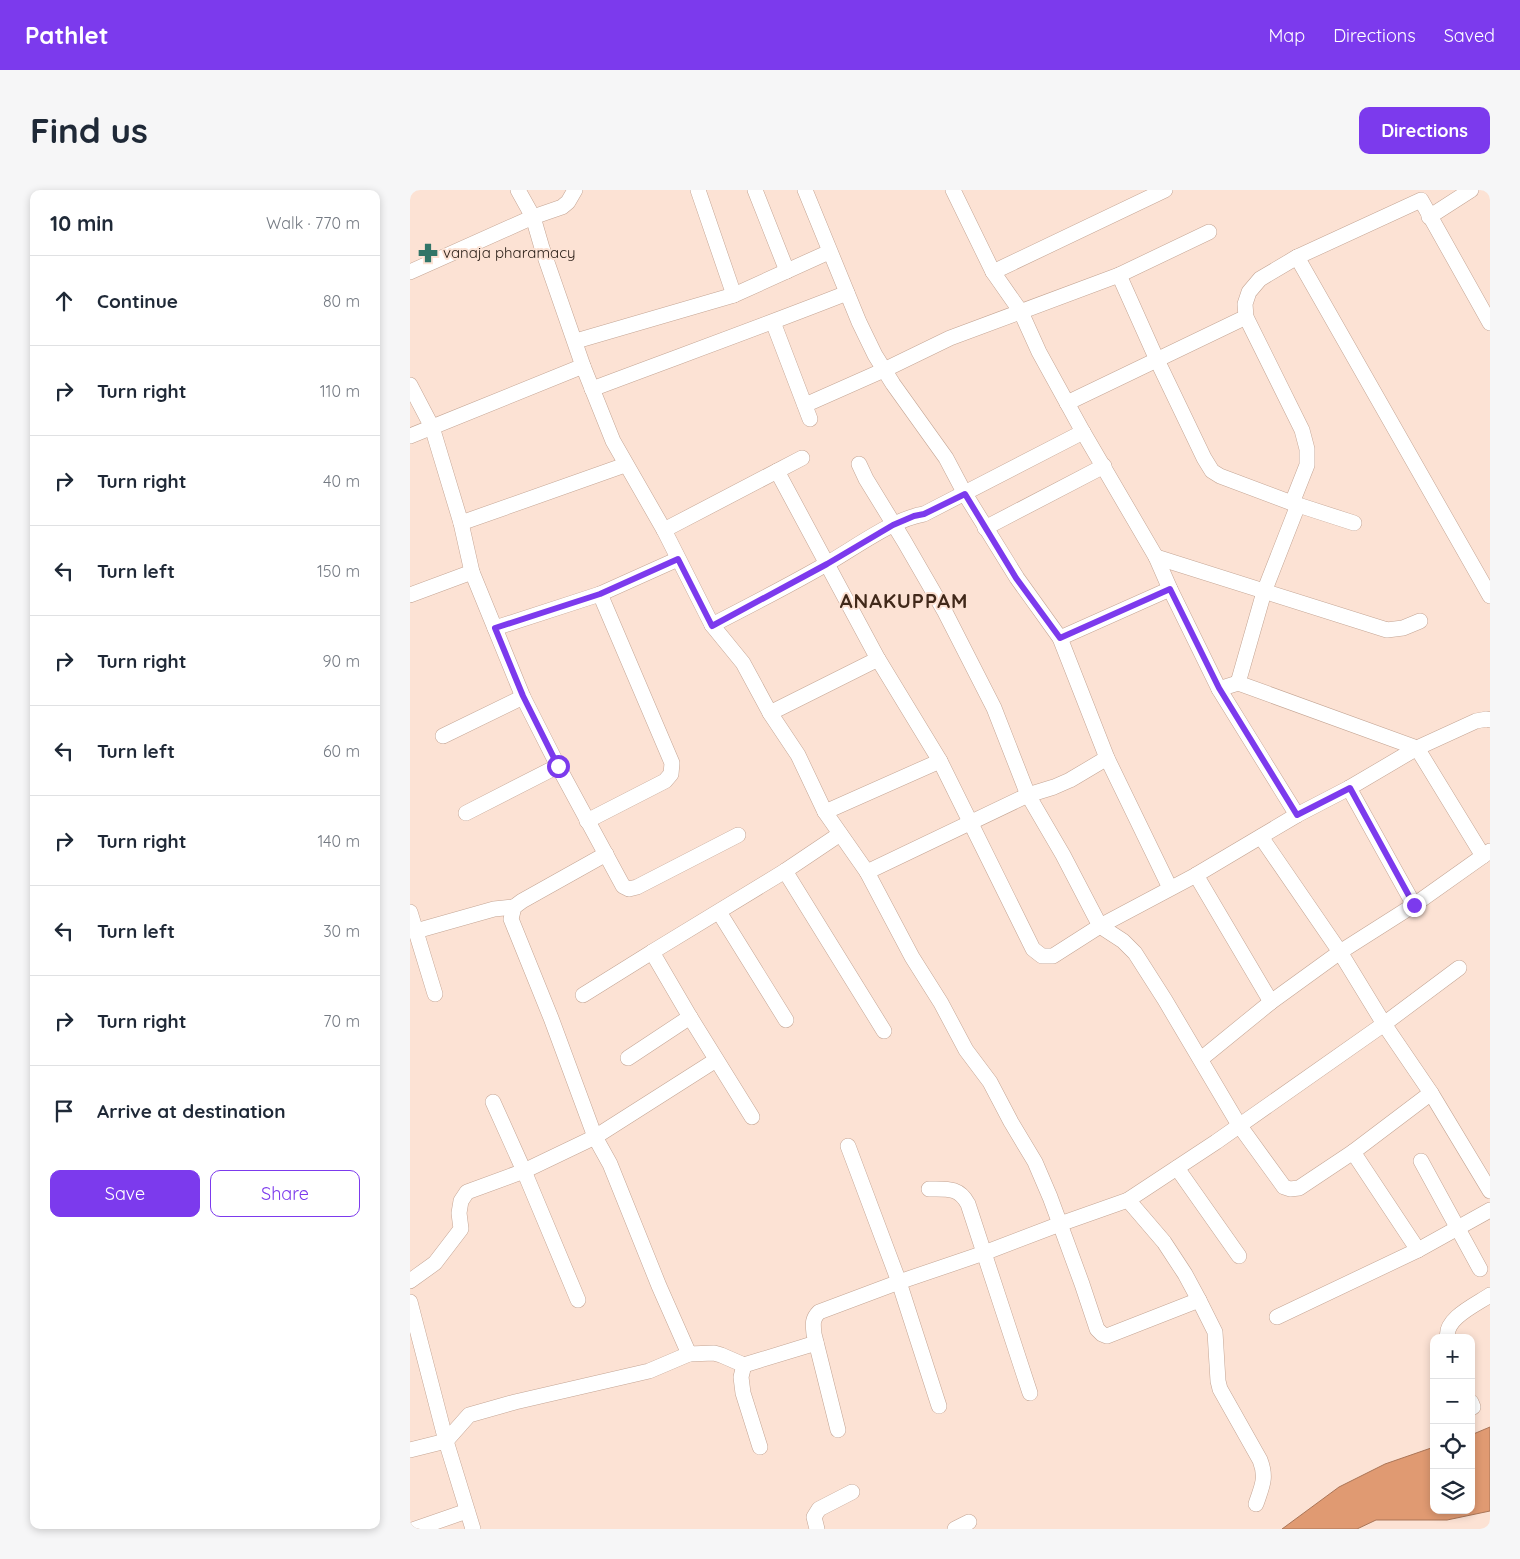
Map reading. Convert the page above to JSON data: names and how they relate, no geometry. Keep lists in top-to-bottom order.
{
  "districts": ["ANAKUPPAM"],
  "places": {
    "pharmacy": ["vanaja pharamacy"]
  },
  "page": {
    "header": "Pathlet",
    "nav": ["Map", "Directions", "Saved"],
    "buttons": [
      "Directions",
      ["Save", "Share"]
    ],
    "title": "Find us",
    "heading": ["10 min", "Walk · 770 m"],
    "list": [
      ["Continue", "80 m"],
      ["Turn right", "110 m"],
      ["Turn right", "40 m"],
      ["Turn left", "150 m"],
      ["Turn right", "90 m"],
      ["Turn left", "60 m"],
      ["Turn right", "140 m"],
      ["Turn left", "30 m"],
      ["Turn right", "70 m"],
      "Arrive at destination"
    ],
    "map_buttons": ["+", "−"]
  }
}
